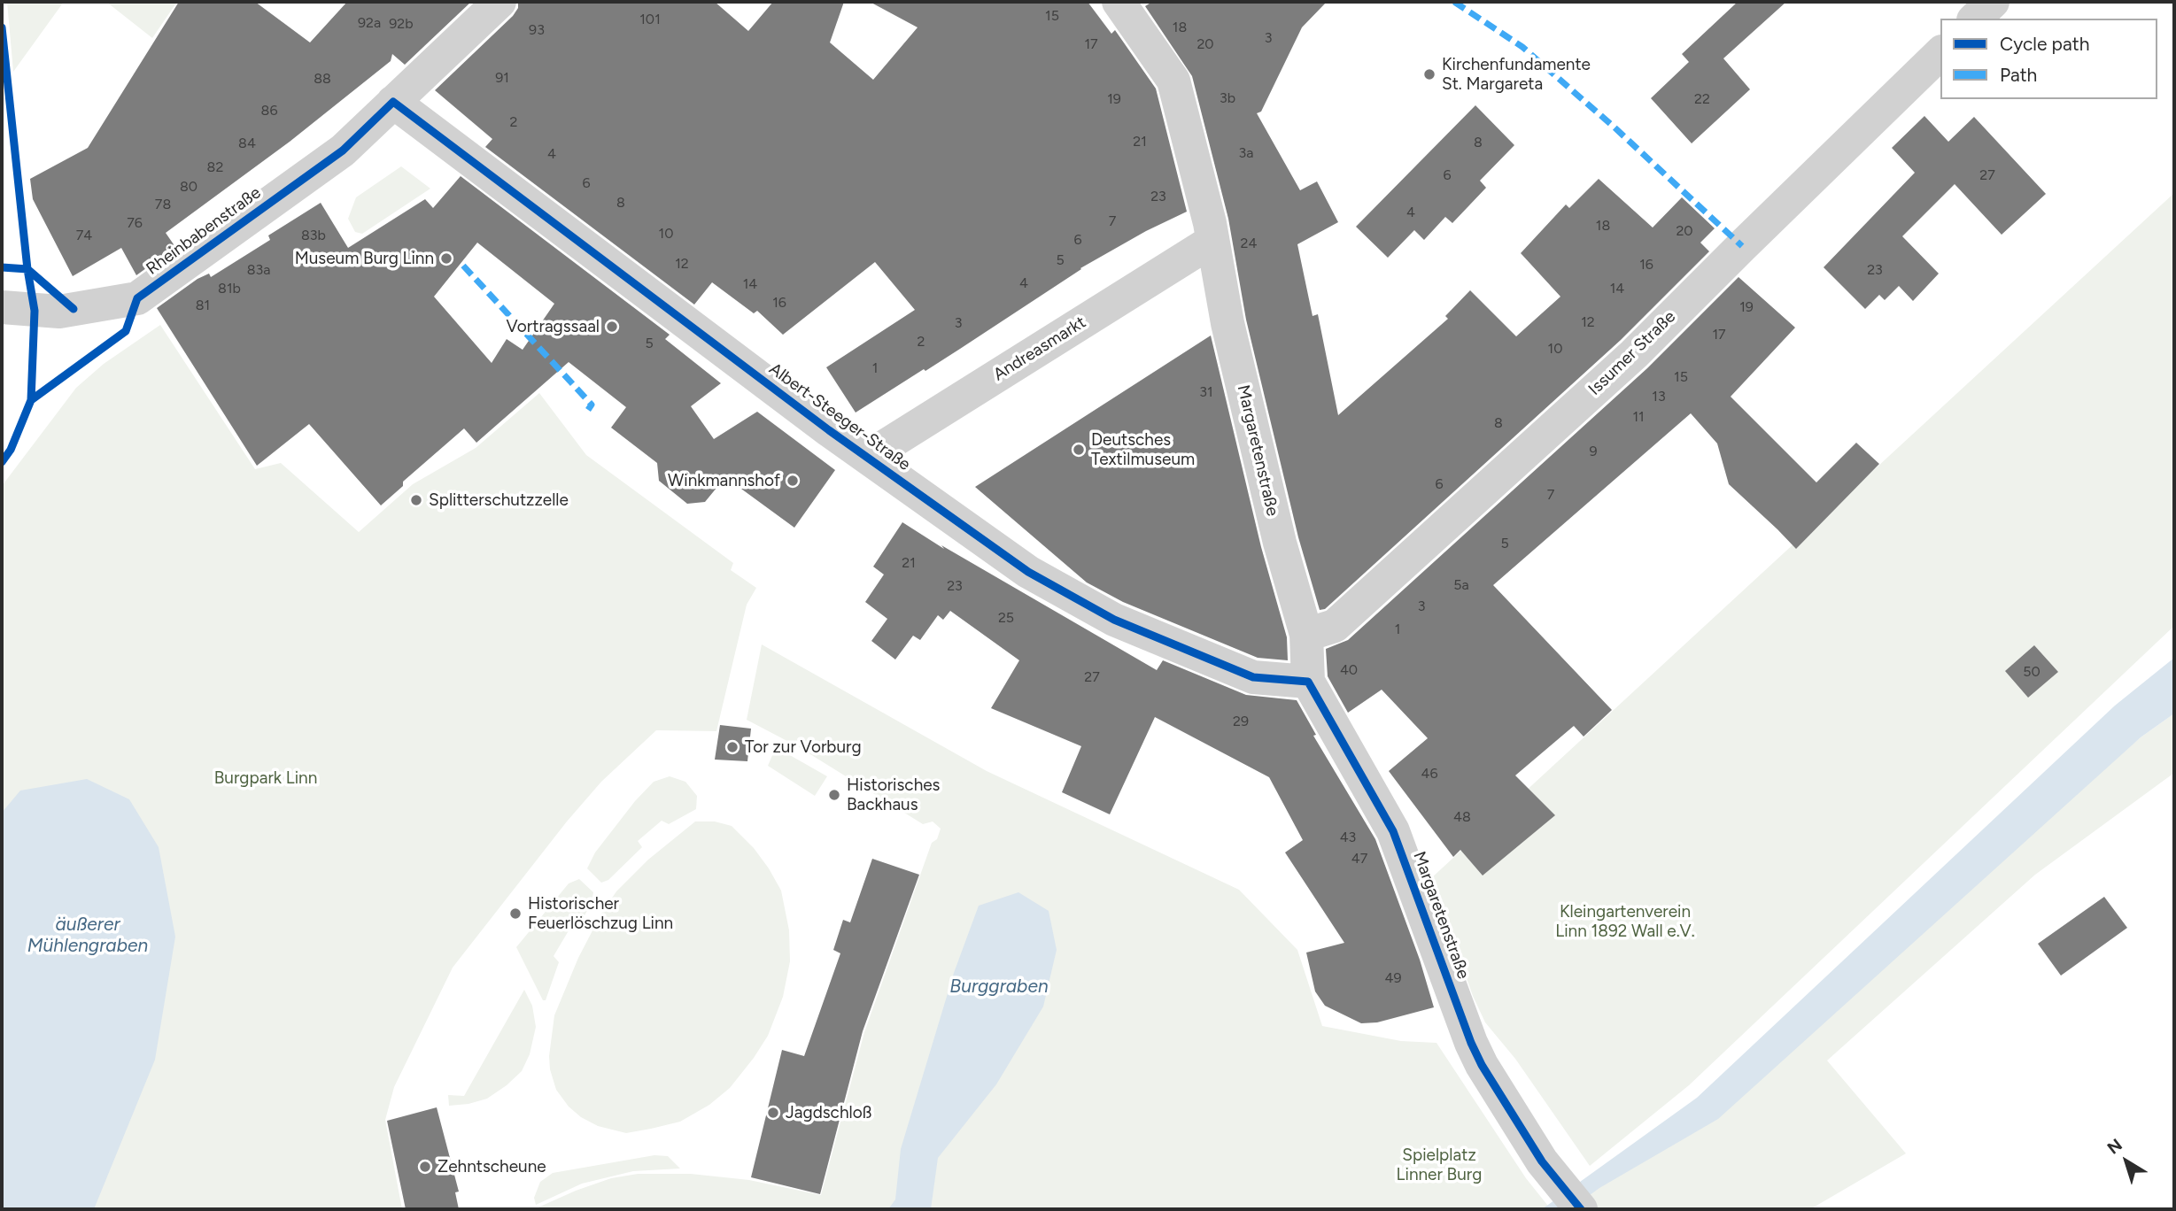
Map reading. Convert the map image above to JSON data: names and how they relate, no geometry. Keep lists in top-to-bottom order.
{
  "streets": {
    "street": [
      "Rheinbabenstraße",
      "Andreasmarkt",
      "Issumer Straße",
      "Albert-Steeger-Straße",
      "Margaretenstraße"
    ]
  },
  "crossings": [
    ["Rheinbabenstraße", "Albert-Steeger-Straße"],
    ["Andreasmarkt", "Albert-Steeger-Straße"],
    ["Andreasmarkt", "Margaretenstraße"],
    ["Issumer Straße", "Margaretenstraße"],
    ["Albert-Steeger-Straße", "Margaretenstraße"]
  ],
  "water": ["äußerer Mühlengraben", "Burggraben"],
  "parks": ["Burgpark Linn", "Kleingartenverein Linn 1892 Wall e.V.", "Spielplatz Linner Burg"],
  "places": [
    "Kirchenfundamente St. Margareta",
    "Museum Burg Linn",
    "Vortragssaal",
    "Deutsches Textilmuseum",
    "Winkmannshof",
    "Splitterschutzzelle",
    "Tor zur Vorburg",
    "Historisches Backhaus",
    "Historischer Feuerlöschzug Linn",
    "Jagdschloß",
    "Zehntscheune"
  ],
  "house_numbers": [
    "15",
    "101",
    "92a",
    "92b",
    "18",
    "93",
    "3",
    "17",
    "20",
    "91",
    "88",
    "3b",
    "19",
    "22",
    "86",
    "2",
    "21",
    "8",
    "84",
    "3a",
    "4",
    "82",
    "6",
    "27",
    "6",
    "80",
    "23",
    "8",
    "78",
    "4",
    "7",
    "76",
    "18",
    "20",
    "10",
    "74",
    "83b",
    "6",
    "24",
    "5",
    "12",
    "16",
    "83a",
    "23",
    "4",
    "14",
    "81b",
    "14",
    "16",
    "81",
    "19",
    "12",
    "3",
    "17",
    "2",
    "5",
    "10",
    "1",
    "15",
    "31",
    "13",
    "11",
    "8",
    "9",
    "6",
    "7",
    "5",
    "21",
    "5a",
    "23",
    "3",
    "25",
    "1",
    "40",
    "50",
    "27",
    "29",
    "46",
    "48",
    "43",
    "47",
    "49"
  ],
  "legend": ["Cycle path", "Path"],
  "north": "top left"
}
